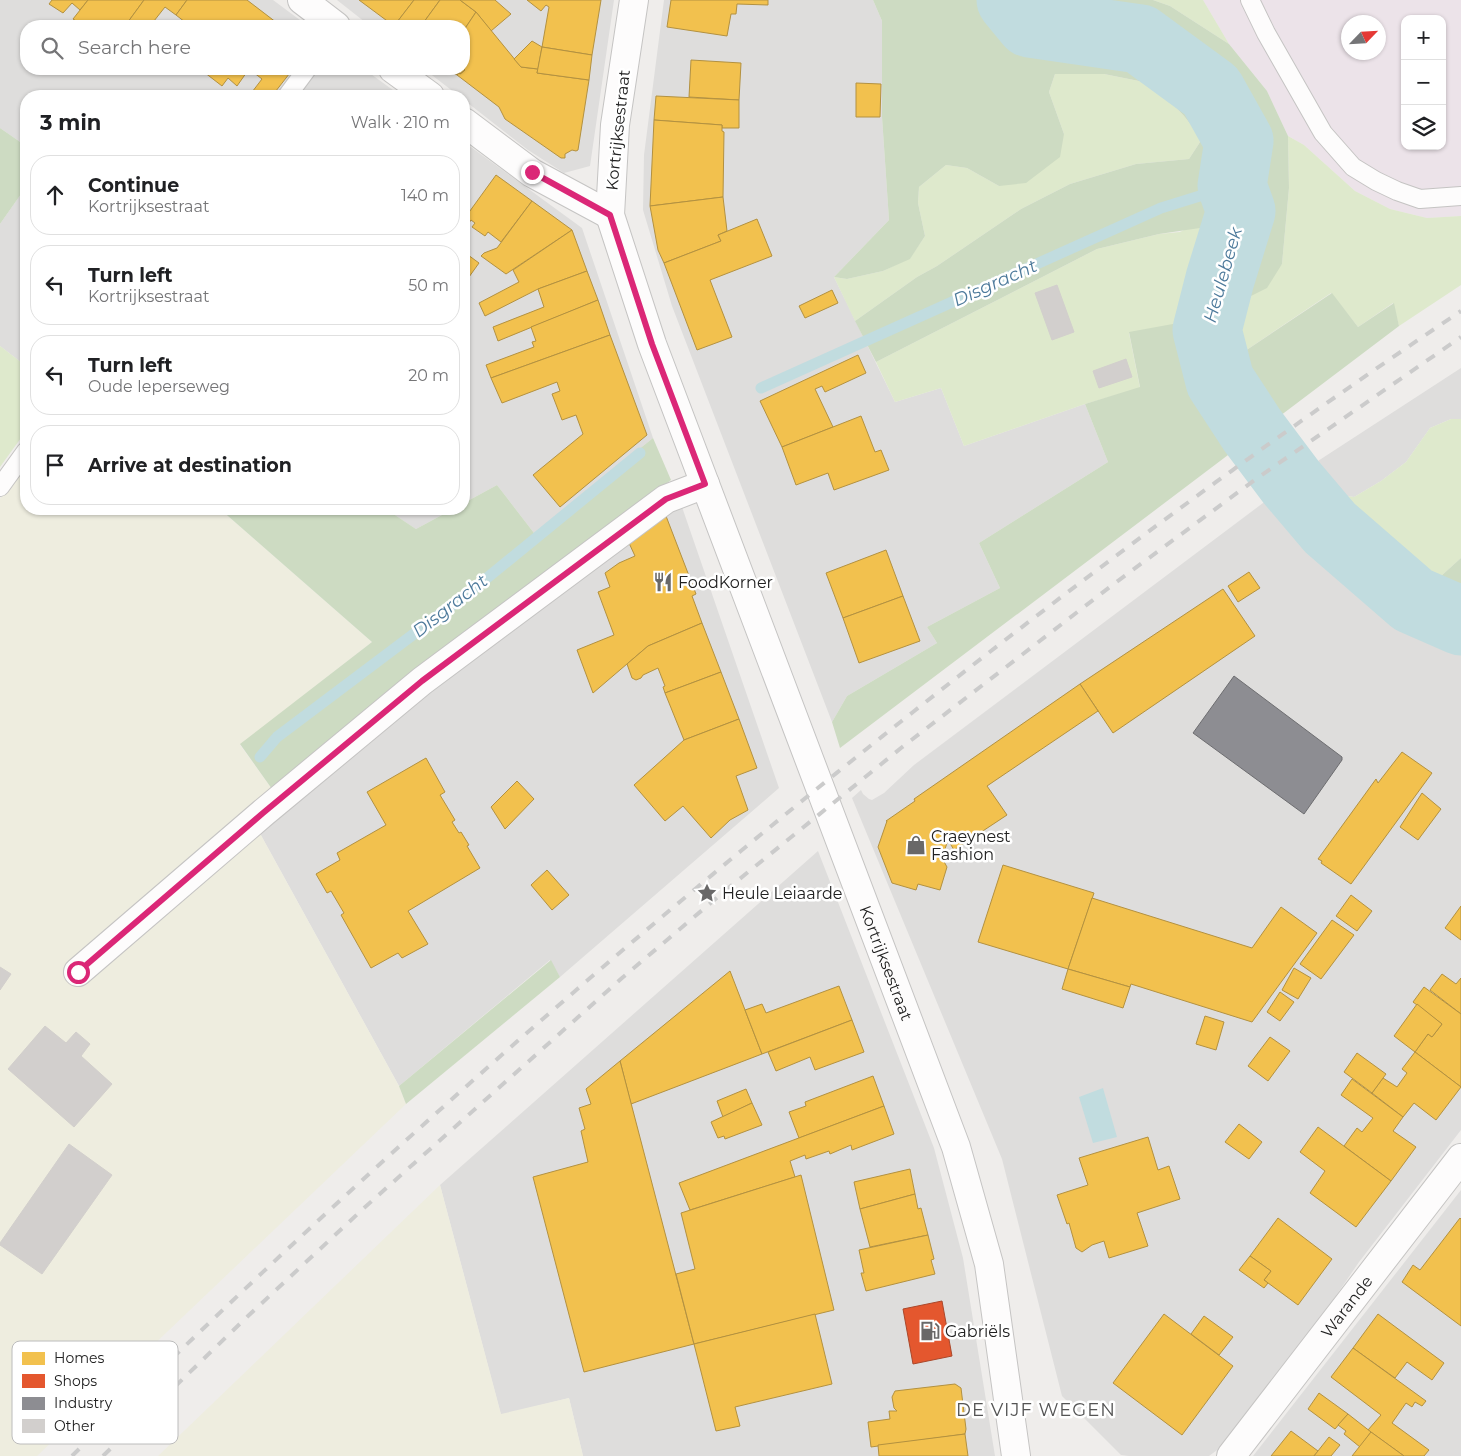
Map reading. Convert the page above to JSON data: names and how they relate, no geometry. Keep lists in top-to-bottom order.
{
  "streets": {
    "street": ["Kortrijksestraat", "Warande"]
  },
  "districts": ["DE VIJF WEGEN"],
  "water": ["Heulebeek", "Disgracht"],
  "places": {
    "restaurant": ["FoodKorner"],
    "shop": ["Craeynest Fashion"],
    "place": ["Heule Leiaarde"],
    "fuel station": ["Gabriëls"]
  },
  "legend": [
    "Homes",
    "Shops",
    "Industry",
    "Other"
  ],
  "north": "top right",
  "page": {
    "map_buttons": ["+", "−"],
    "search": "Search here",
    "heading": ["3 min", "Walk · 210 m"],
    "list": [
      ["Continue", "Kortrijksestraat", "140 m"],
      ["Turn left", "Kortrijksestraat", "50 m"],
      ["Turn left", "Oude Ieperseweg", "20 m"],
      "Arrive at destination"
    ]
  }
}
